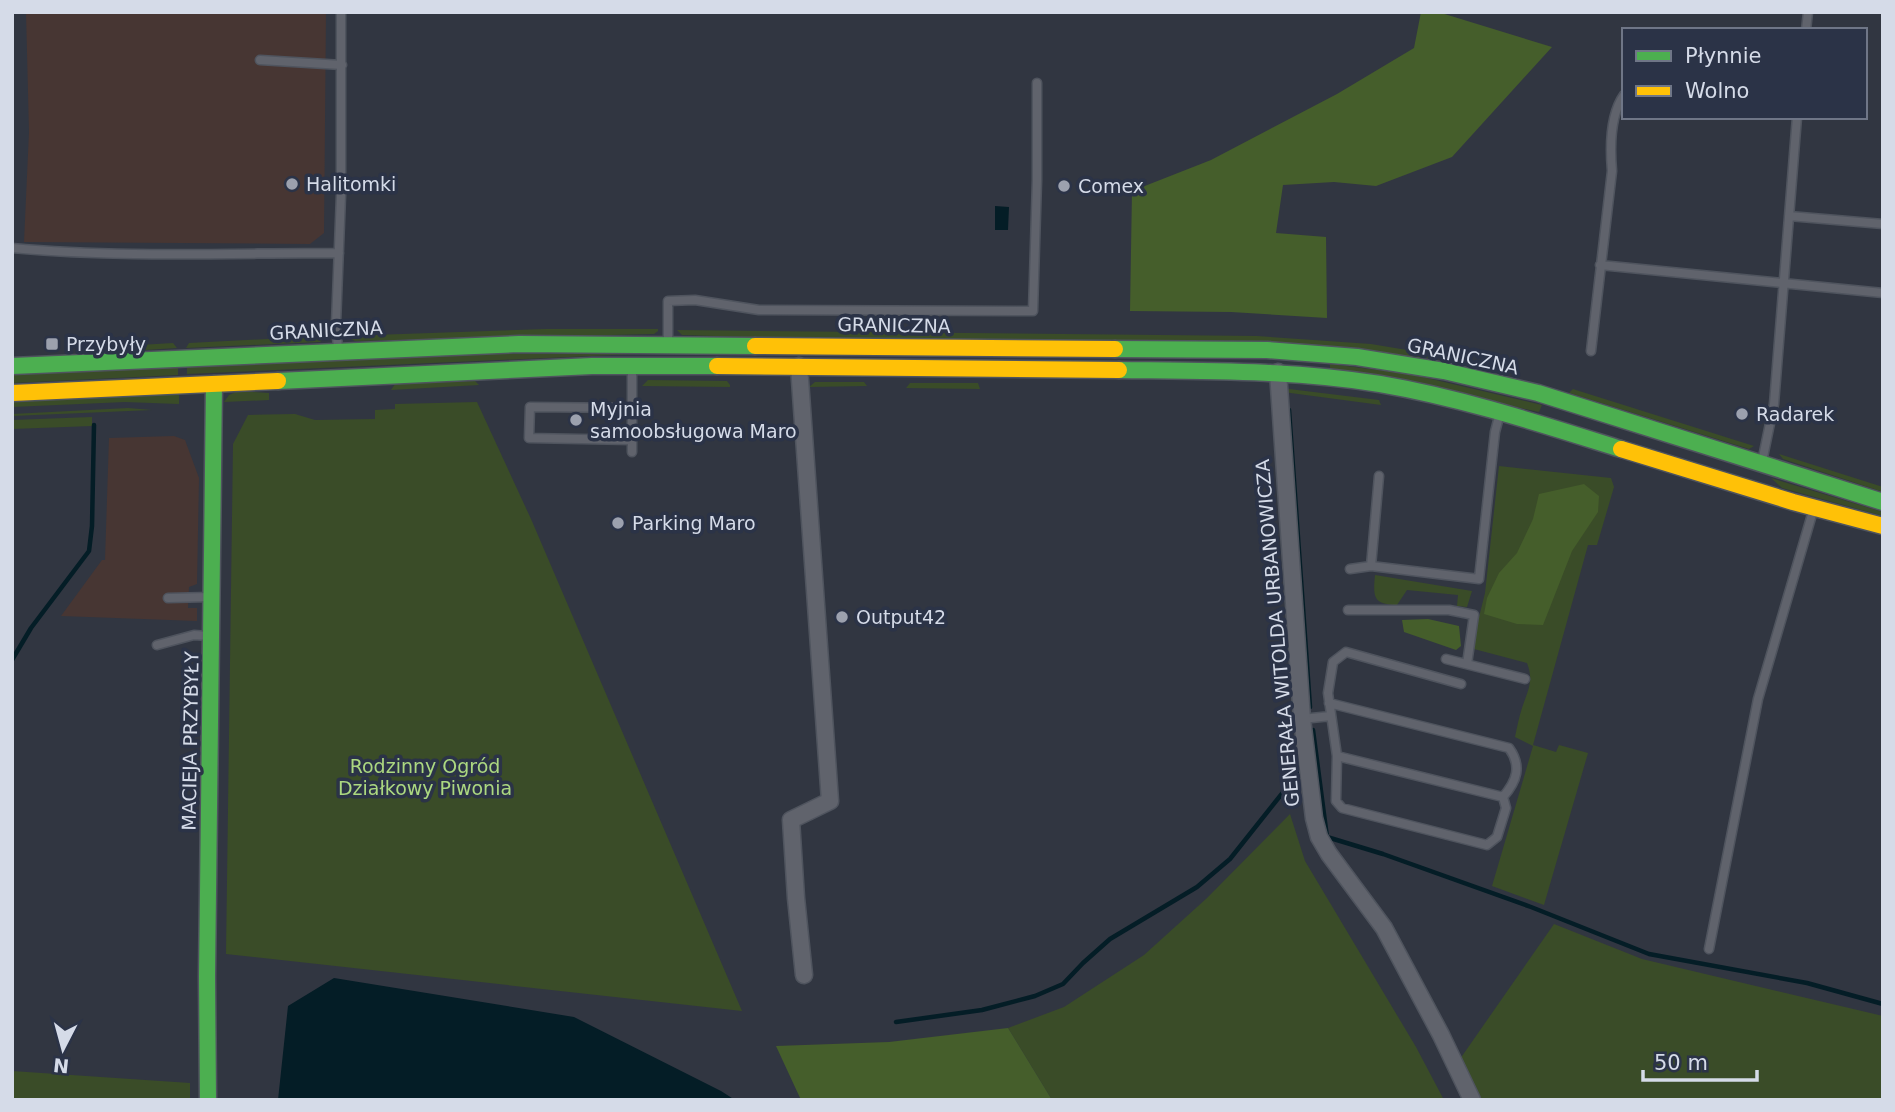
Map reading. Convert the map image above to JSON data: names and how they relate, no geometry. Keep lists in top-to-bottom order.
{
  "streets": {
    "main road": ["GRANICZNA", "MACIEJA PRZYBYŁY"],
    "street": ["GENERAŁA WITOLDA URBANOWICZA"]
  },
  "parks": ["Rodzinny Ogród Działkowy Piwonia"],
  "places": {
    "other": [
      "Halitomki",
      "Comex",
      "Radarek",
      "Myjnia samoobsługowa Maro",
      "Parking Maro",
      "Output42"
    ],
    "transit": ["Przybyły"]
  },
  "legend": ["Płynnie", "Wolno"],
  "scale_bar": "50 m",
  "north": "bottom"
}
